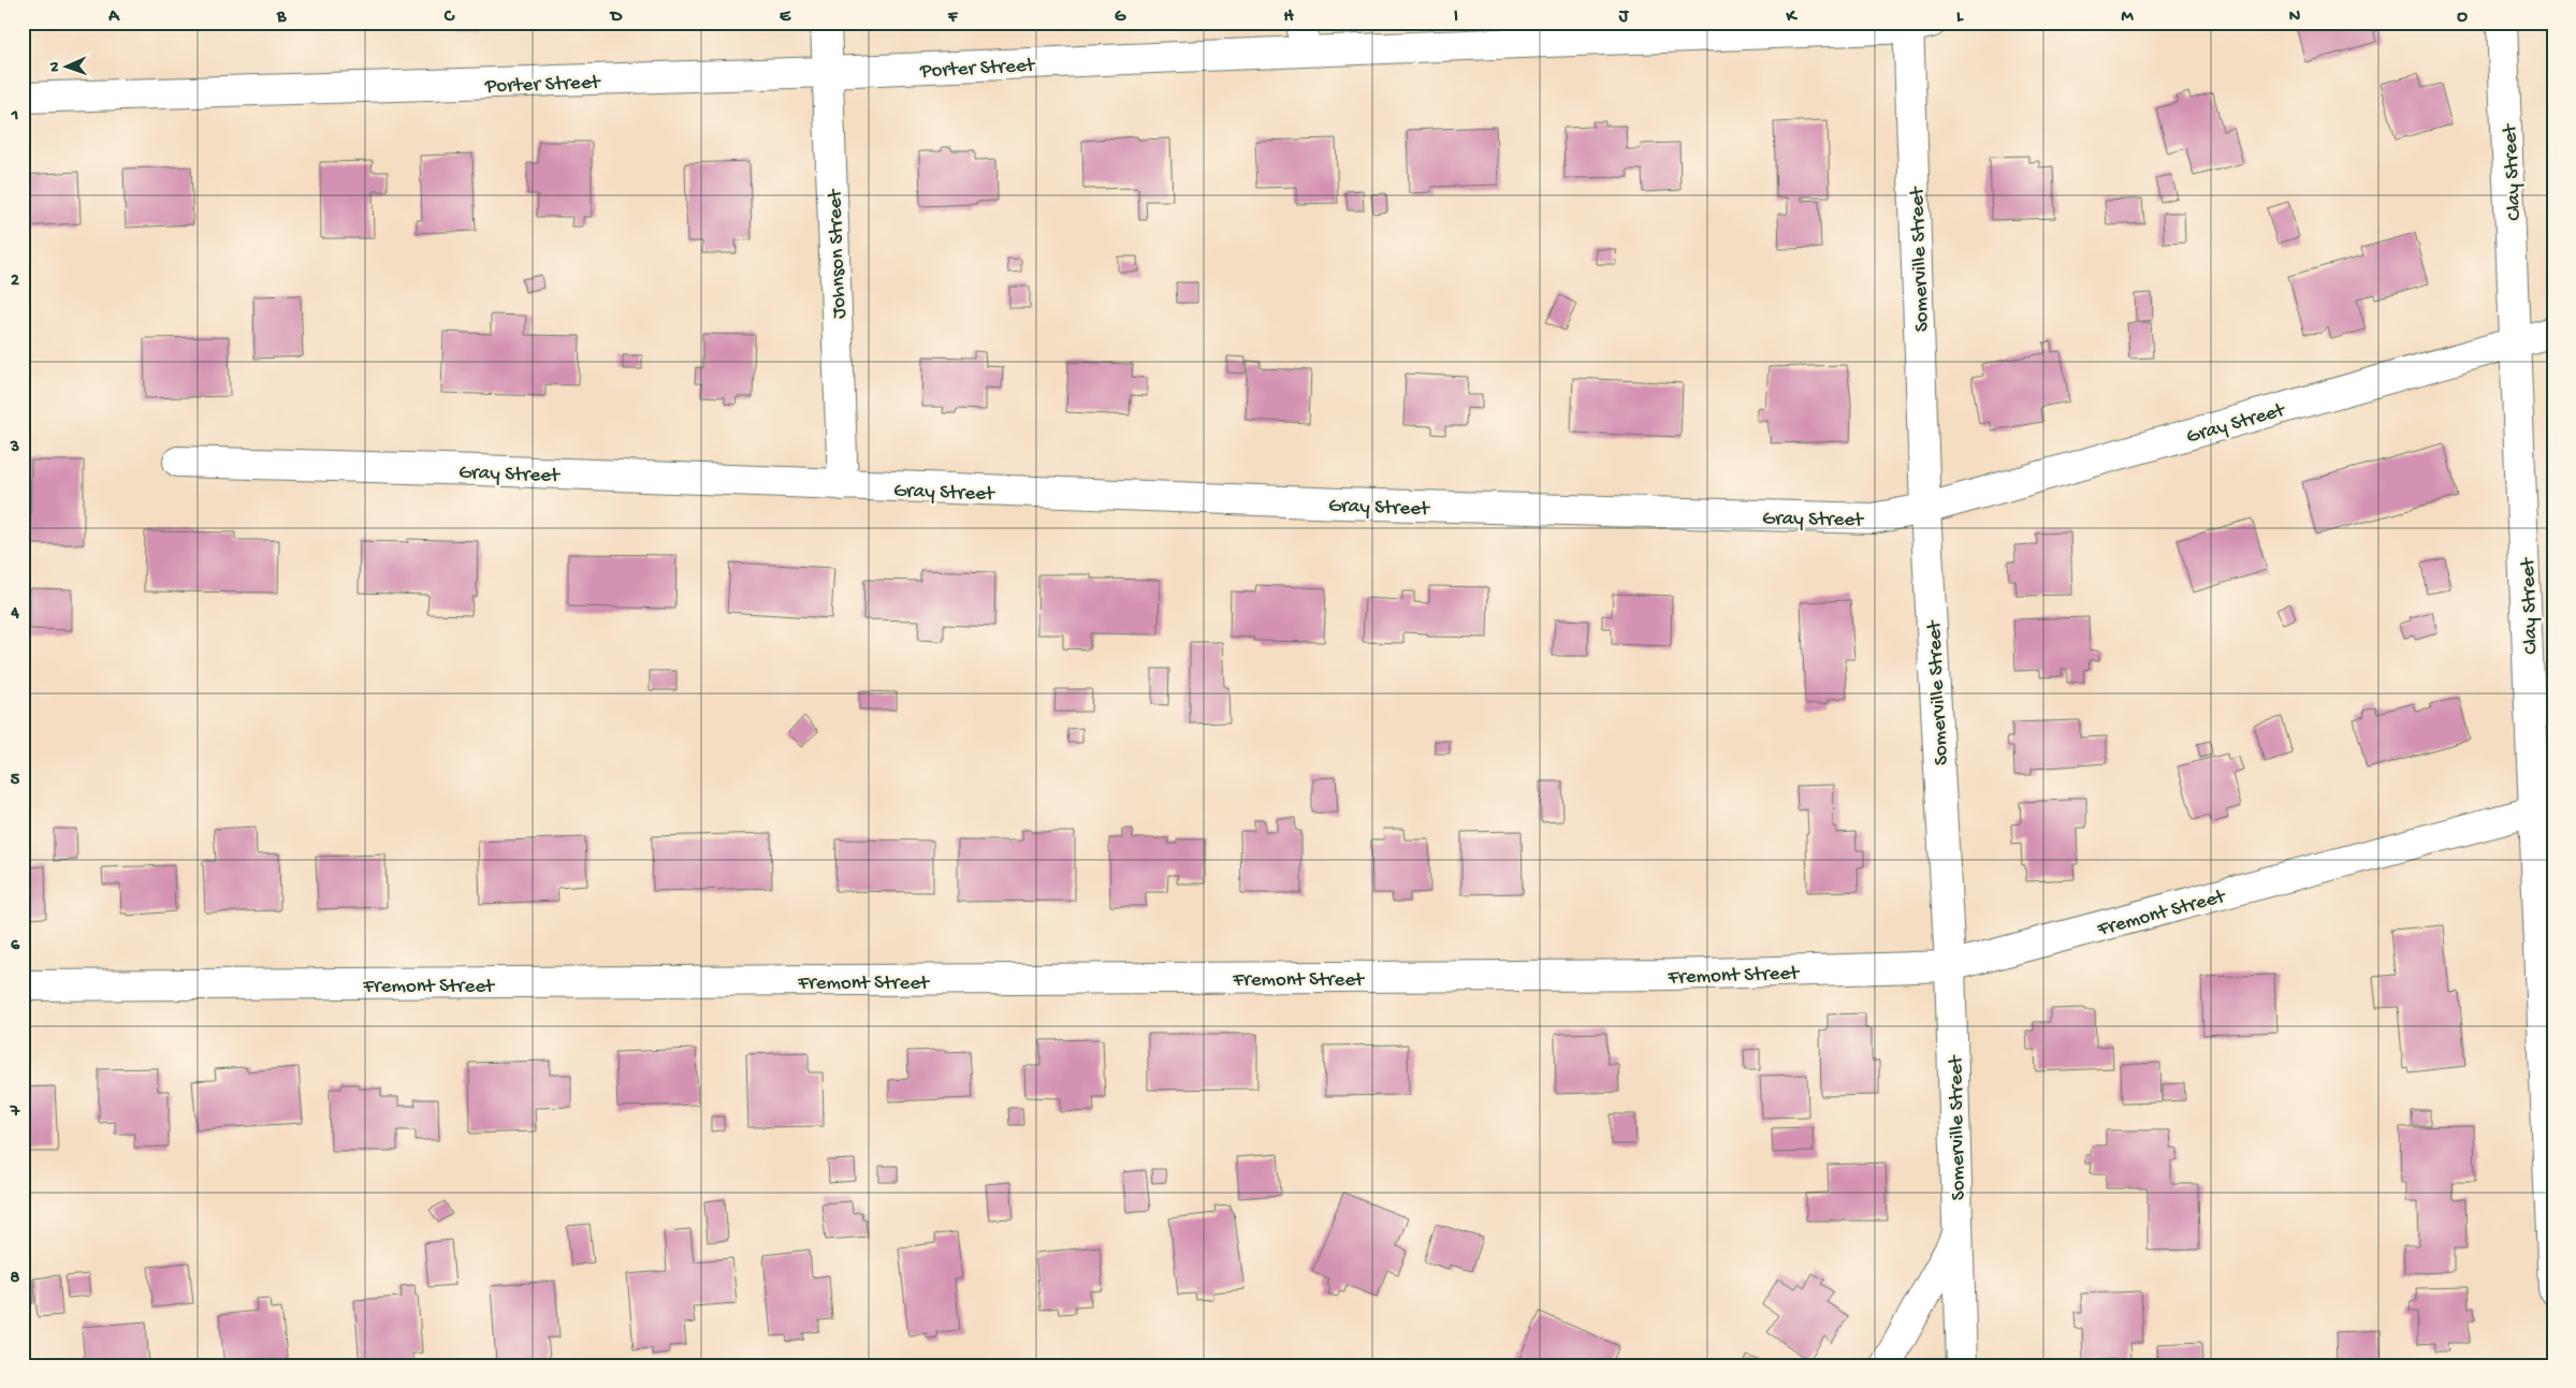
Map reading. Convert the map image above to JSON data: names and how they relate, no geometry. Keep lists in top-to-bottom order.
{
  "streets": {
    "street": [
      "Porter Street",
      "Clay Street",
      "Johnson Street",
      "Somerville Street",
      "Gray Street",
      "Fremont Street"
    ]
  },
  "crossings": [
    ["Porter Street", "Johnson Street"],
    ["Porter Street", "Somerville Street"],
    ["Clay Street", "Gray Street"],
    ["Clay Street", "Fremont Street"],
    ["Johnson Street", "Gray Street"],
    ["Somerville Street", "Gray Street"],
    ["Somerville Street", "Fremont Street"]
  ],
  "north": "left",
  "grid": {
    "columns": [
      "A",
      "B",
      "C",
      "D",
      "E",
      "F",
      "G",
      "H",
      "I",
      "J",
      "K",
      "L",
      "M",
      "N",
      "O"
    ],
    "rows": [
      "1",
      "2",
      "3",
      "4",
      "5",
      "6",
      "7",
      "8"
    ]
  }
}
